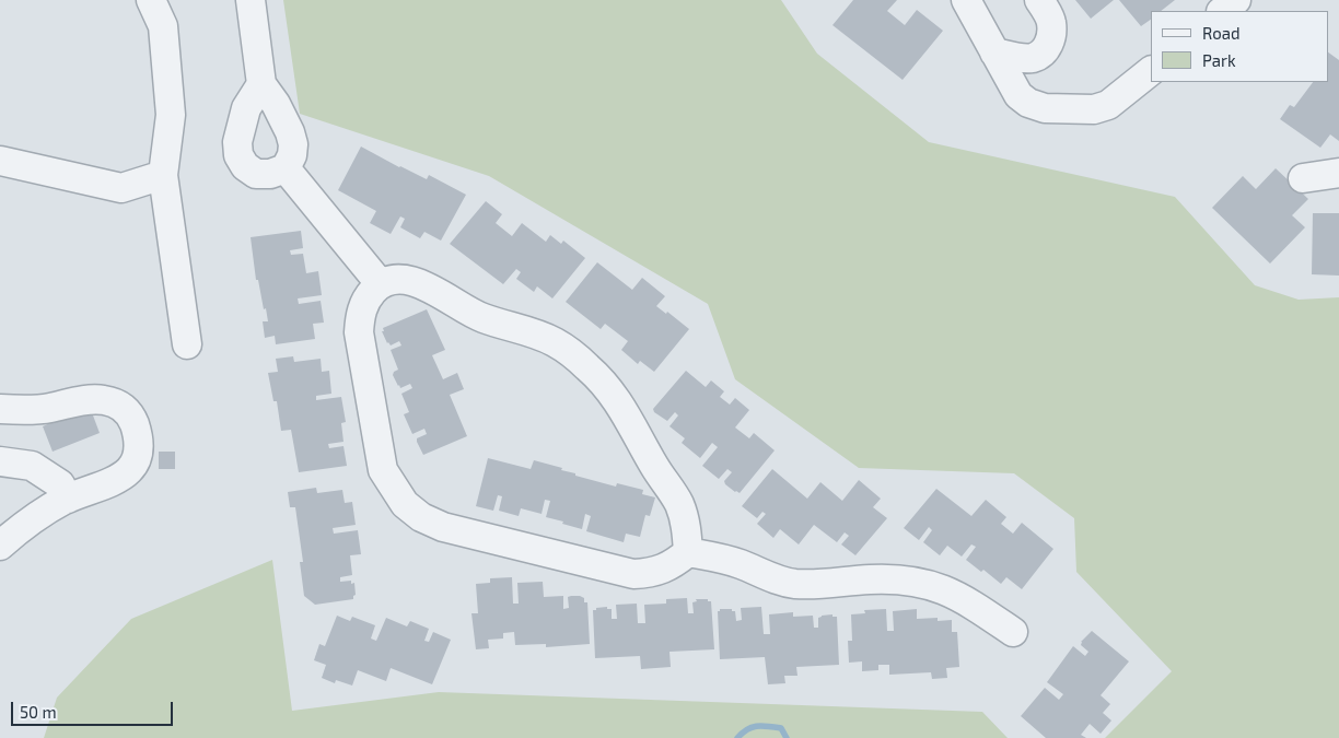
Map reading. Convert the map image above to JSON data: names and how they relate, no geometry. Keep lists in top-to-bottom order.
{
  "legend": ["Road", "Park"],
  "scale_bar": "50 m"
}
